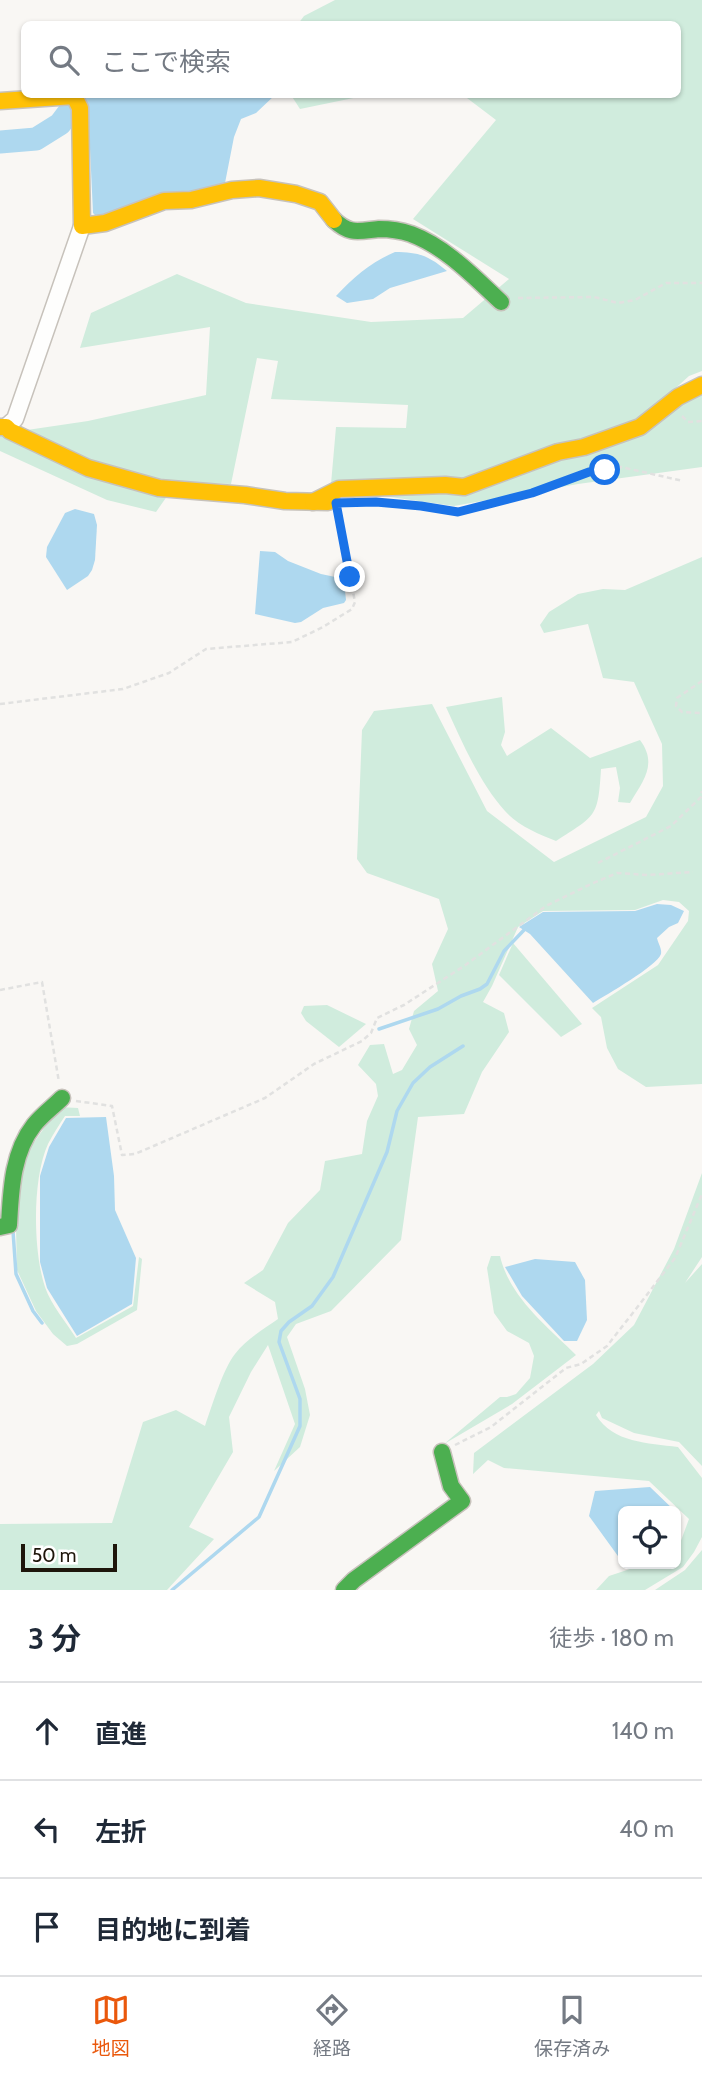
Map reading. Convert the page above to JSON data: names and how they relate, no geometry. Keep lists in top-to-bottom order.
{
  "scale_bar": "50 m",
  "page": {
    "search": "ここで検索",
    "scale": "50 m",
    "heading": ["3 分", "徒歩 · 180 m"],
    "list": [
      ["直進", "140 m"],
      ["左折", "40 m"],
      "目的地に到着"
    ],
    "nav": ["地図", "経路", "保存済み"]
  }
}
